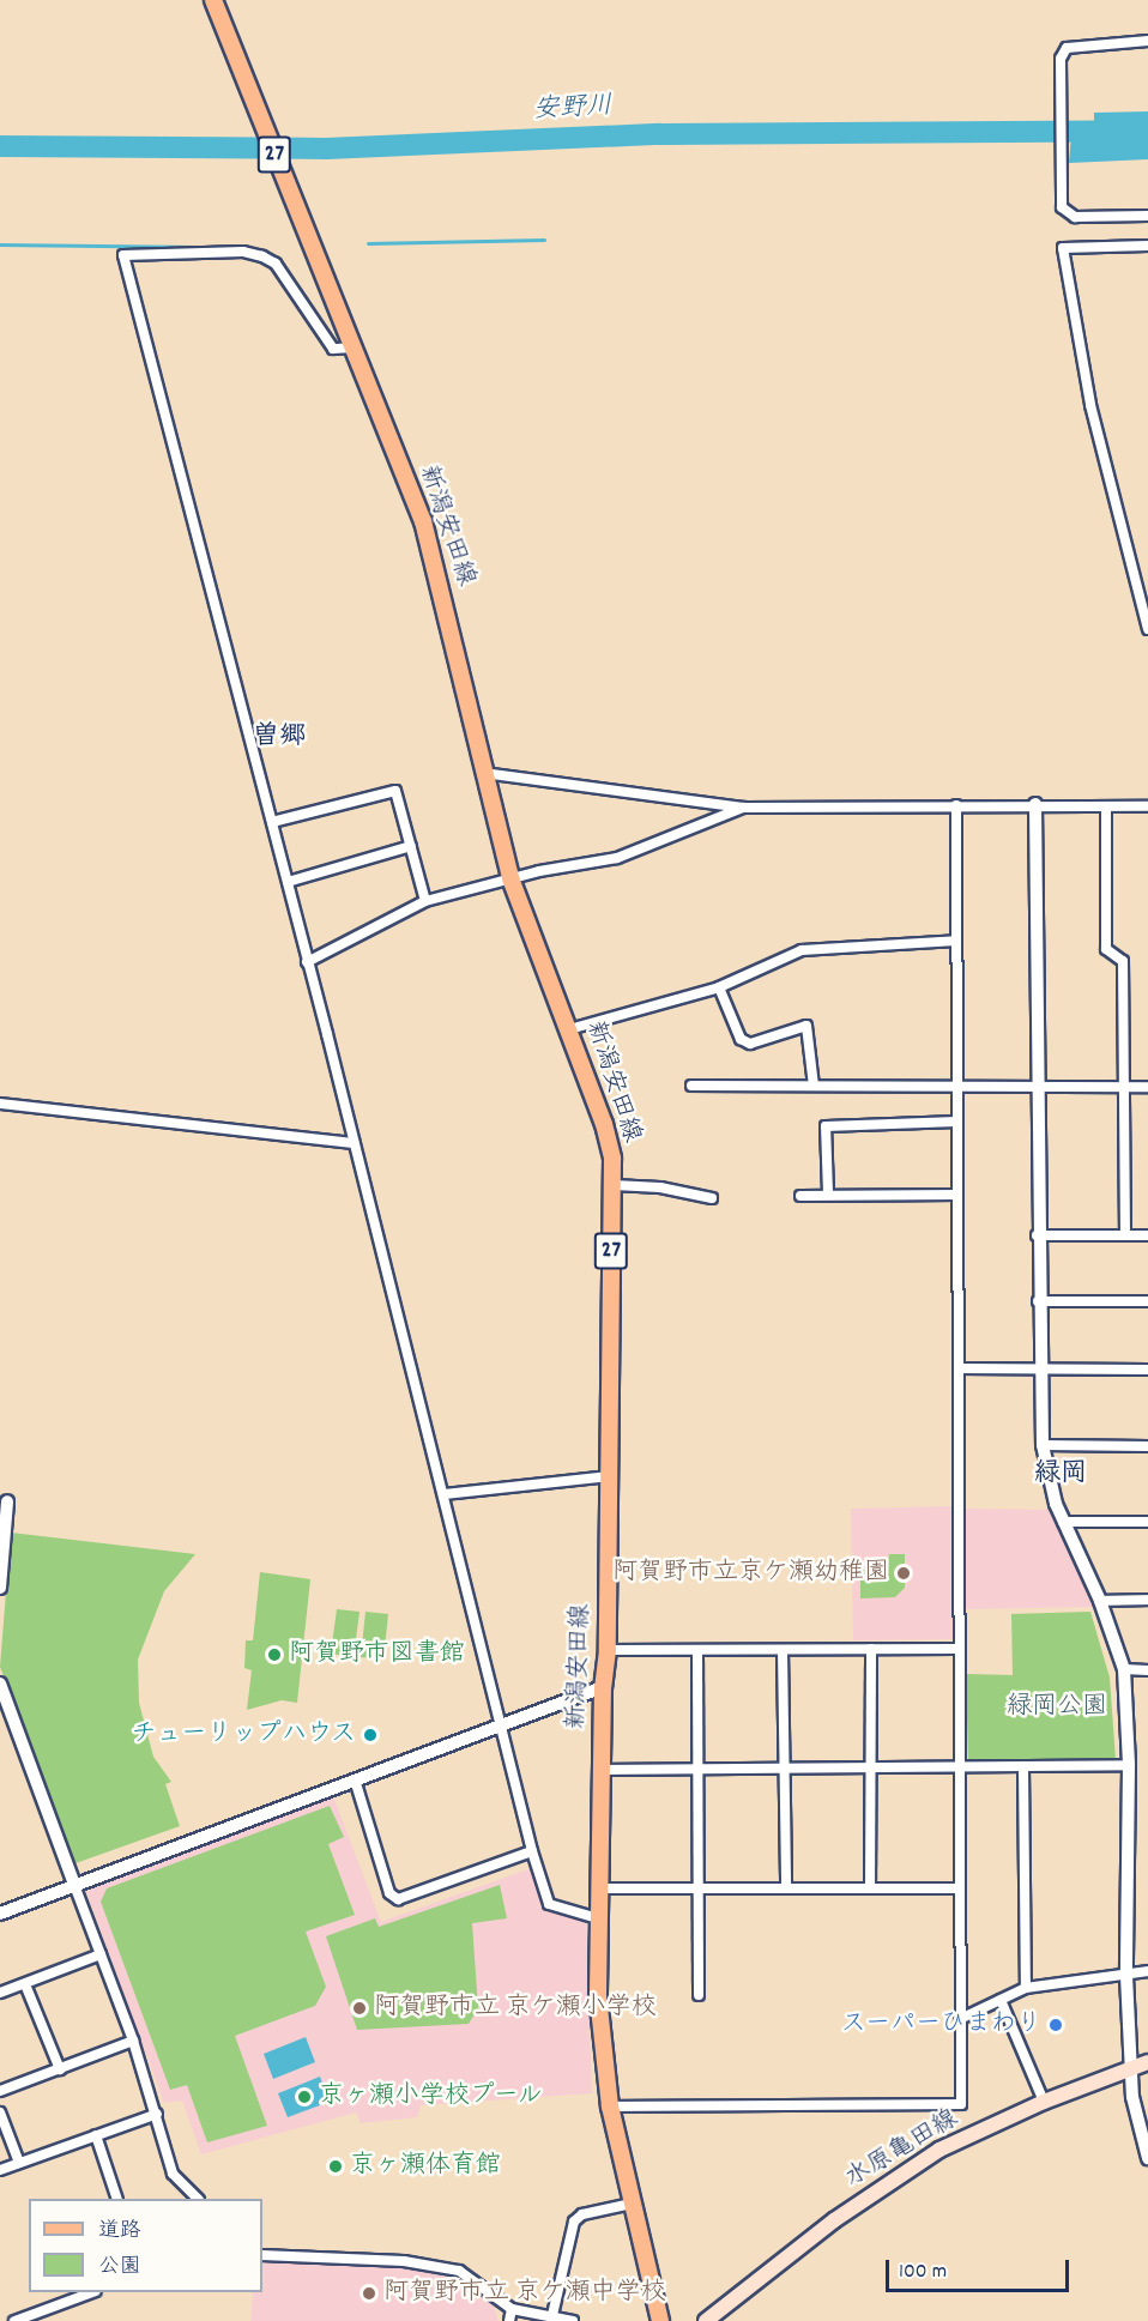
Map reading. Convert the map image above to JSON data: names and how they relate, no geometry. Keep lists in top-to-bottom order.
{
  "streets": {
    "main road": ["27", "新潟安田線", "水原亀田線"]
  },
  "districts": ["曽郷", "緑岡"],
  "water": ["安野川"],
  "parks": ["緑岡公園"],
  "places": [
    "阿賀野市立京ケ瀬幼稚園",
    "阿賀野市図書館",
    "チューリップハウス",
    "阿賀野市立 京ケ瀬小学校",
    "スーパーひまわり",
    "京ヶ瀬小学校プール",
    "京ヶ瀬体育館",
    "阿賀野市立 京ケ瀬中学校"
  ],
  "legend": ["道路", "公園"],
  "scale_bar": "100 m"
}
